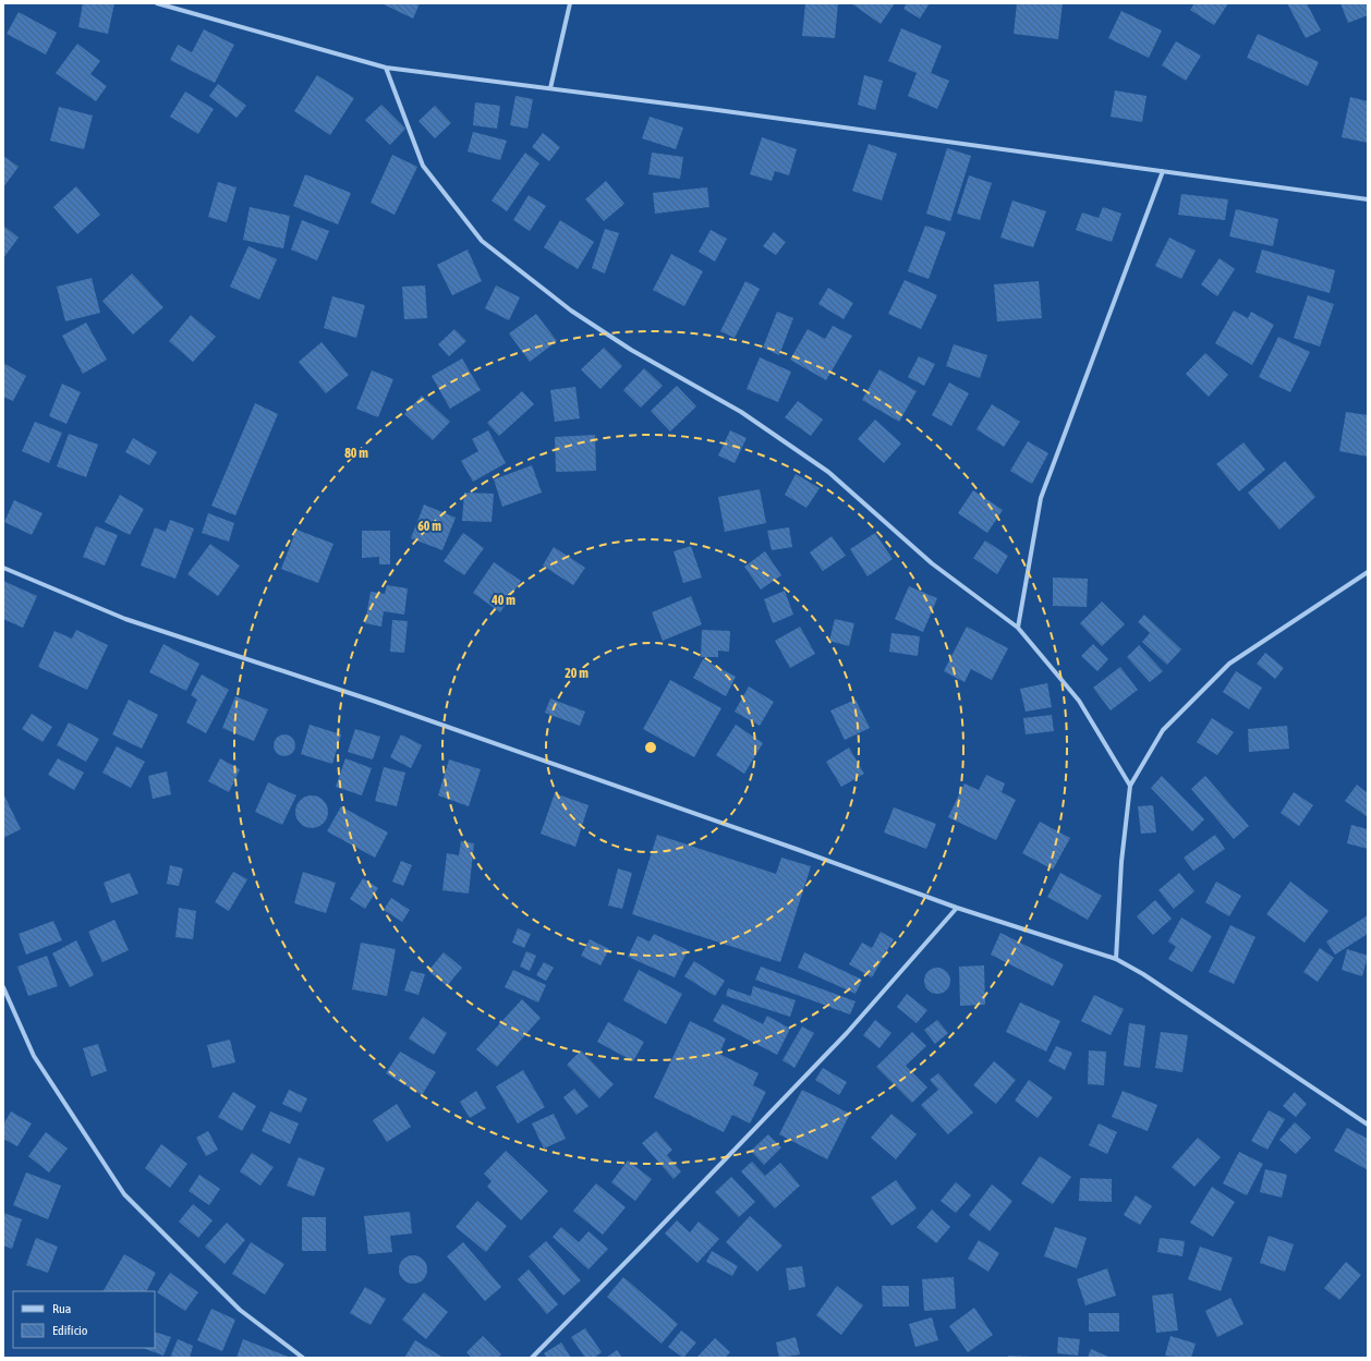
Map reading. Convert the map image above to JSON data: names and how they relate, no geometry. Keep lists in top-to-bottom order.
{
  "legend": ["Rua", "Edifício"],
  "rings": [
    "80 m",
    "60 m",
    "40 m",
    "20 m"
  ]
}
